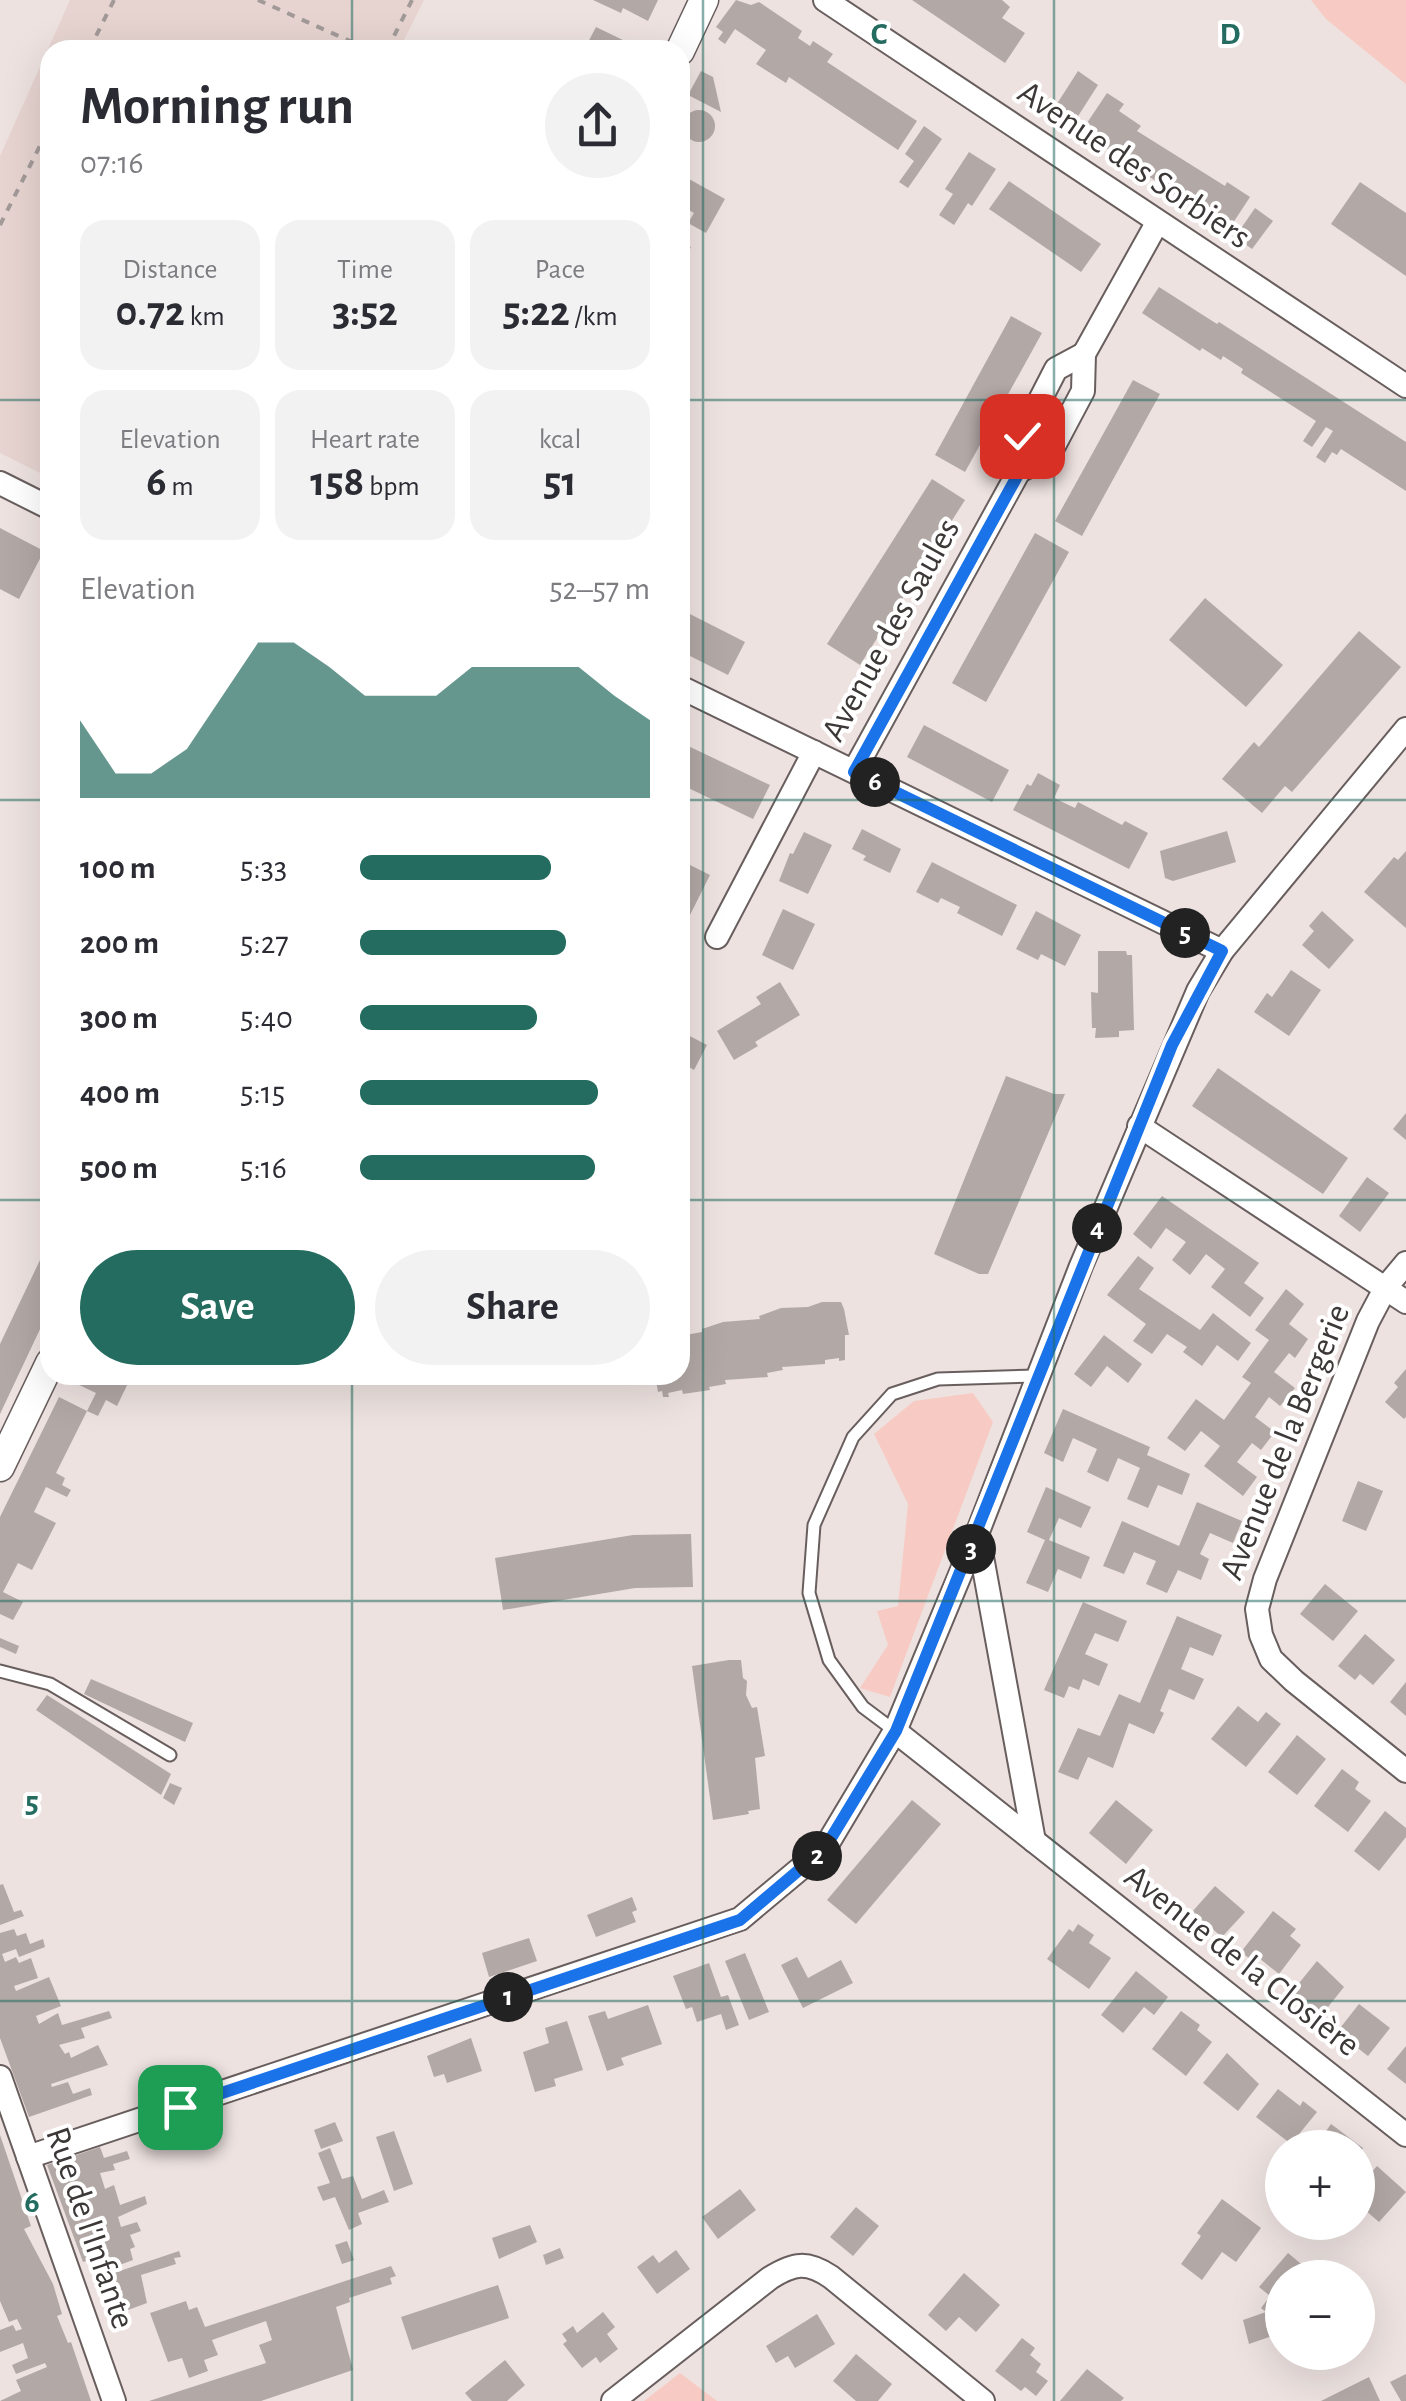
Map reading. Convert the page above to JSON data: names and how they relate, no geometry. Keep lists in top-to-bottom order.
{
  "streets": {
    "street": [
      "Avenue des Sorbiers",
      "Avenue des Saules",
      "Avenue de la Bergerie",
      "Avenue de la Closière",
      "Rue de l'Infante"
    ]
  },
  "crossings": [
    ["Avenue des Sorbiers", "Avenue des Saules"]
  ],
  "page": {
    "heading": ["Morning run", "07:16"],
    "stats": [
      ["Distance", "0.72 km"],
      ["Time", "3:52"],
      ["Pace", "5:22 /km"],
      ["Elevation", "6 m"],
      ["Heart rate", "158 bpm"],
      ["kcal", "51"]
    ],
    "chart": ["Elevation", "52–57 m"],
    "pins": [
      "6",
      "5",
      "4",
      "3",
      "2",
      "1"
    ],
    "list": [
      {
        "name": "100 m",
        "note": "5:33"
      },
      {
        "name": "200 m",
        "note": "5:27"
      },
      {
        "name": "300 m",
        "note": "5:40"
      },
      {
        "name": "400 m",
        "note": "5:15"
      },
      {
        "name": "500 m",
        "note": "5:16"
      }
    ],
    "buttons": ["Save", "Share"],
    "map_buttons": ["+", "−"]
  },
  "grid": {
    "columns": ["C", "D"],
    "rows": ["5", "6"]
  }
}
